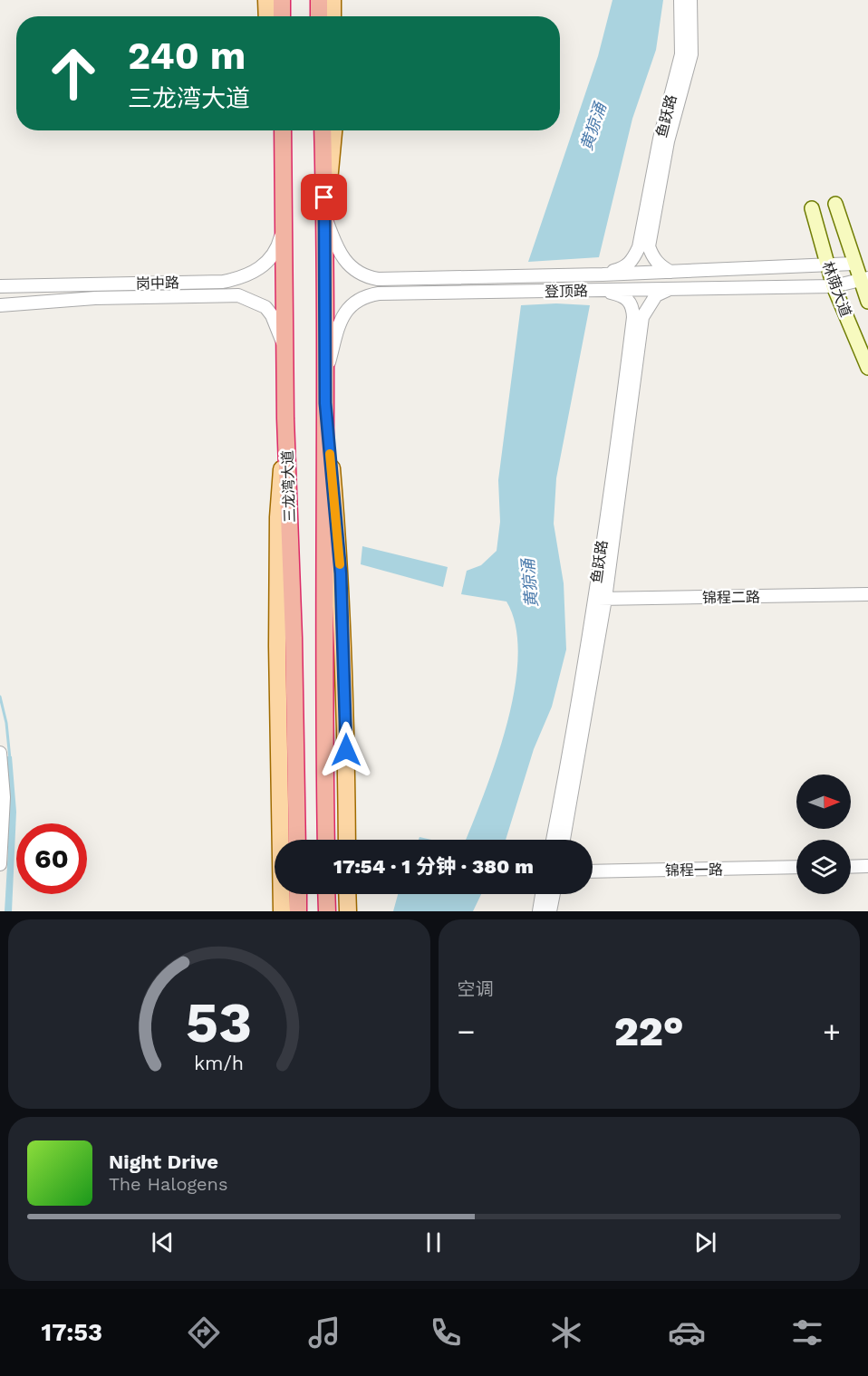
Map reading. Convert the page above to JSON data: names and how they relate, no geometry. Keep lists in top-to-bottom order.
{
  "streets": {
    "highway": ["三龙湾大道"],
    "main road": ["林荫大道"],
    "street": [
      "鱼跃路",
      "岗中路",
      "登顶路",
      "锦程二路",
      "锦程一路"
    ]
  },
  "crossings": [
    ["鱼跃路", "登顶路"],
    ["鱼跃路", "锦程二路"],
    ["岗中路", "三龙湾大道"],
    ["林荫大道", "登顶路"]
  ],
  "water": ["黄猄涌"],
  "north": "right",
  "page": {
    "turn": ["240 m", "三龙湾大道"],
    "limit": "60",
    "trip": "17:54 · 1 分钟 · 380 m",
    "tile": "空调",
    "heat": ["−", "22°", "+"],
    "song": ["Night Drive", "The Halogens"],
    "tabs": "17:53",
    "gauge": ["53", "km/h"]
  }
}
